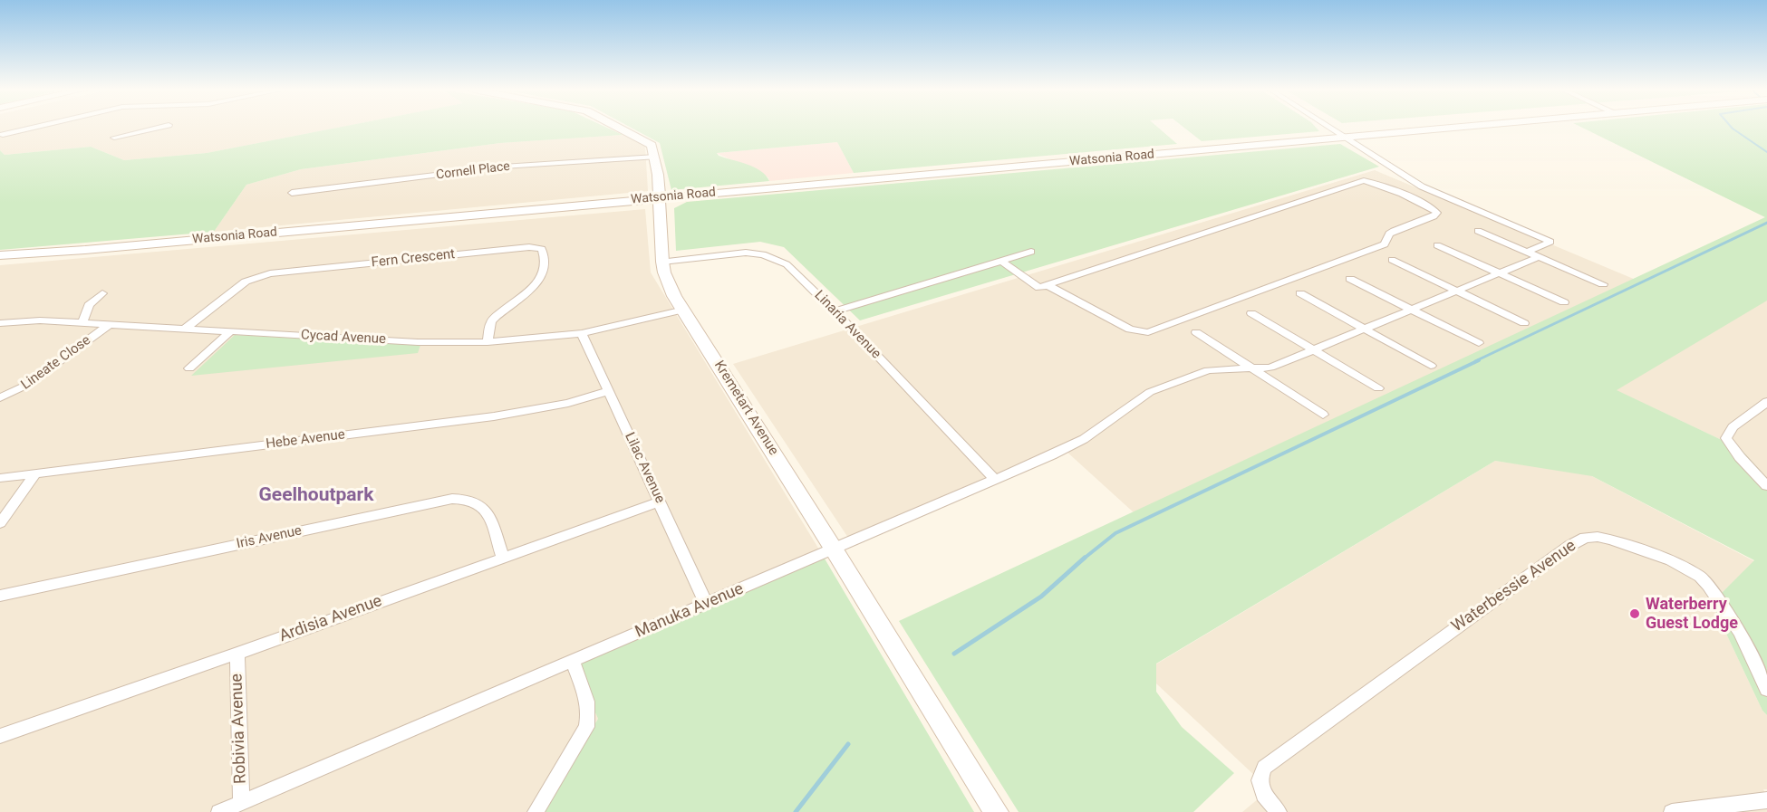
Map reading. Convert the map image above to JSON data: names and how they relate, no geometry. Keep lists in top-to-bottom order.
{
  "streets": {
    "main road": ["Watsonia Road", "Kremetart Avenue"],
    "street": [
      "Cornell Place",
      "Fern Crescent",
      "Linaria Avenue",
      "Cycad Avenue",
      "Lineate Close",
      "Hebe Avenue",
      "Lilac Avenue",
      "Iris Avenue",
      "Waterbessie Avenue",
      "Manuka Avenue",
      "Ardisia Avenue",
      "Robivia Avenue"
    ]
  },
  "crossings": [
    ["Watsonia Road", "Kremetart Avenue"],
    ["Cornell Place", "Kremetart Avenue"],
    ["Fern Crescent", "Cycad Avenue"],
    ["Linaria Avenue", "Kremetart Avenue"],
    ["Linaria Avenue", "Manuka Avenue"],
    ["Cycad Avenue", "Lineate Close"],
    ["Cycad Avenue", "Kremetart Avenue"],
    ["Cycad Avenue", "Lilac Avenue"],
    ["Kremetart Avenue", "Manuka Avenue"],
    ["Hebe Avenue", "Lilac Avenue"],
    ["Lilac Avenue", "Manuka Avenue"],
    ["Lilac Avenue", "Ardisia Avenue"],
    ["Iris Avenue", "Ardisia Avenue"],
    ["Manuka Avenue", "Robivia Avenue"],
    ["Ardisia Avenue", "Robivia Avenue"]
  ],
  "districts": ["Geelhoutpark"],
  "places": ["Waterberry Guest Lodge"]
}
